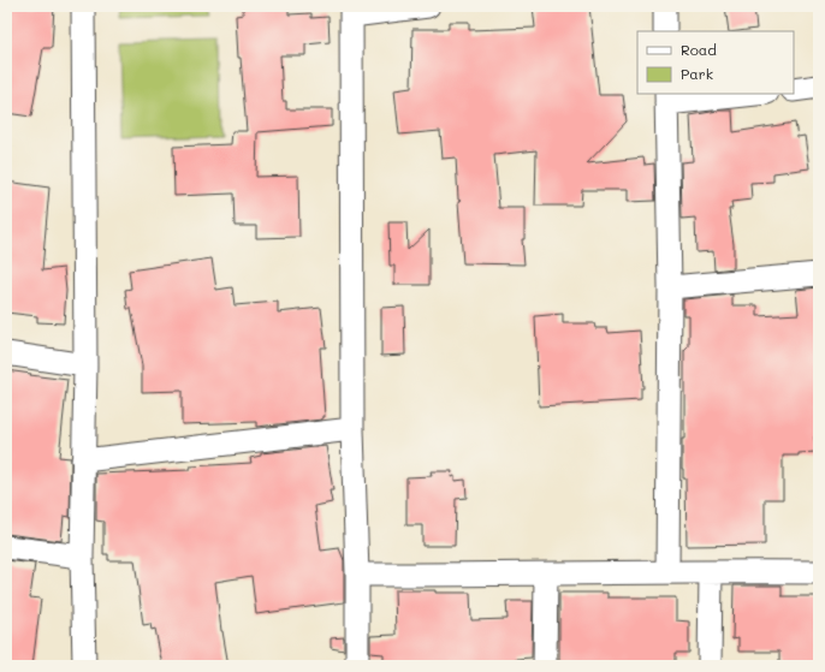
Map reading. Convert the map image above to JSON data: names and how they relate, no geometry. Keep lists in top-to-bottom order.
{
  "legend": ["Road", "Park"]
}
